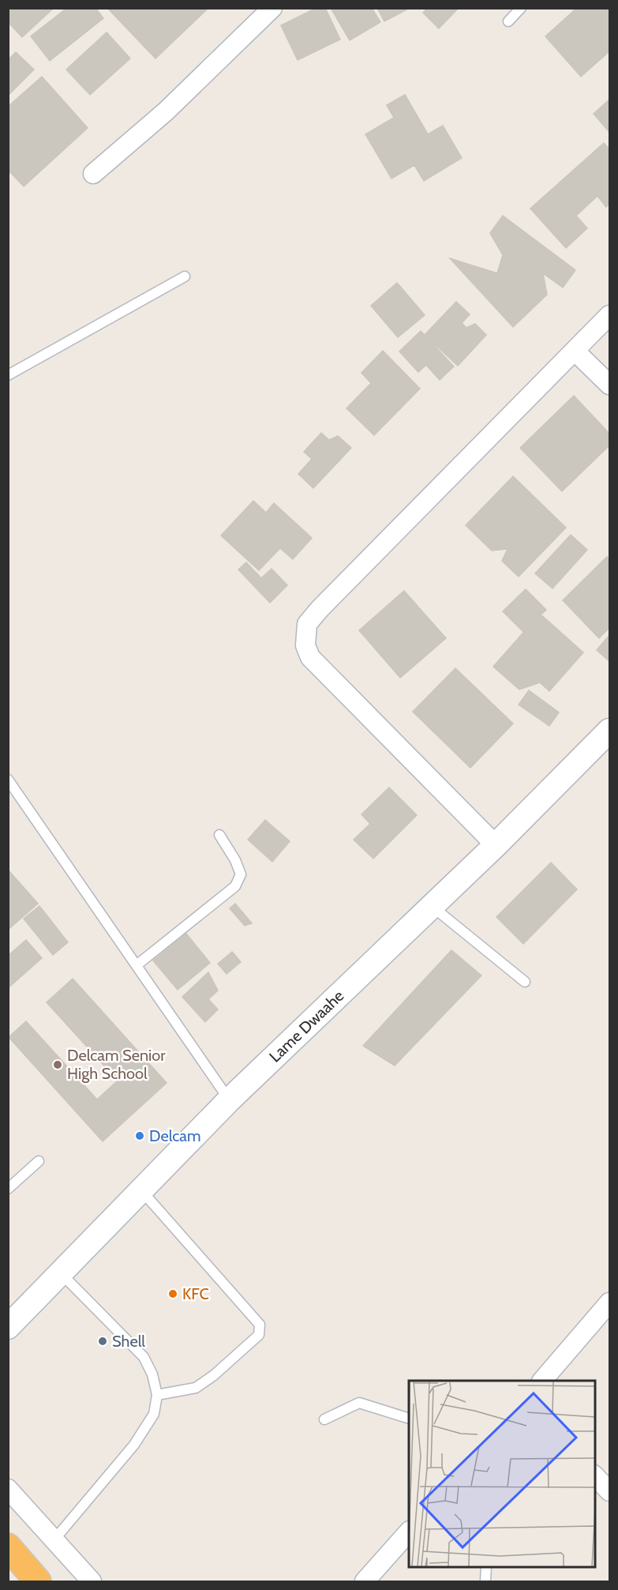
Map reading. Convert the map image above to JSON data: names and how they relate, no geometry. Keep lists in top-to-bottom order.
{
  "streets": {
    "street": ["Lame Dwaahe"]
  },
  "places": [
    "Delcam Senior High School",
    "Delcam",
    "KFC",
    "Shell"
  ]
}
